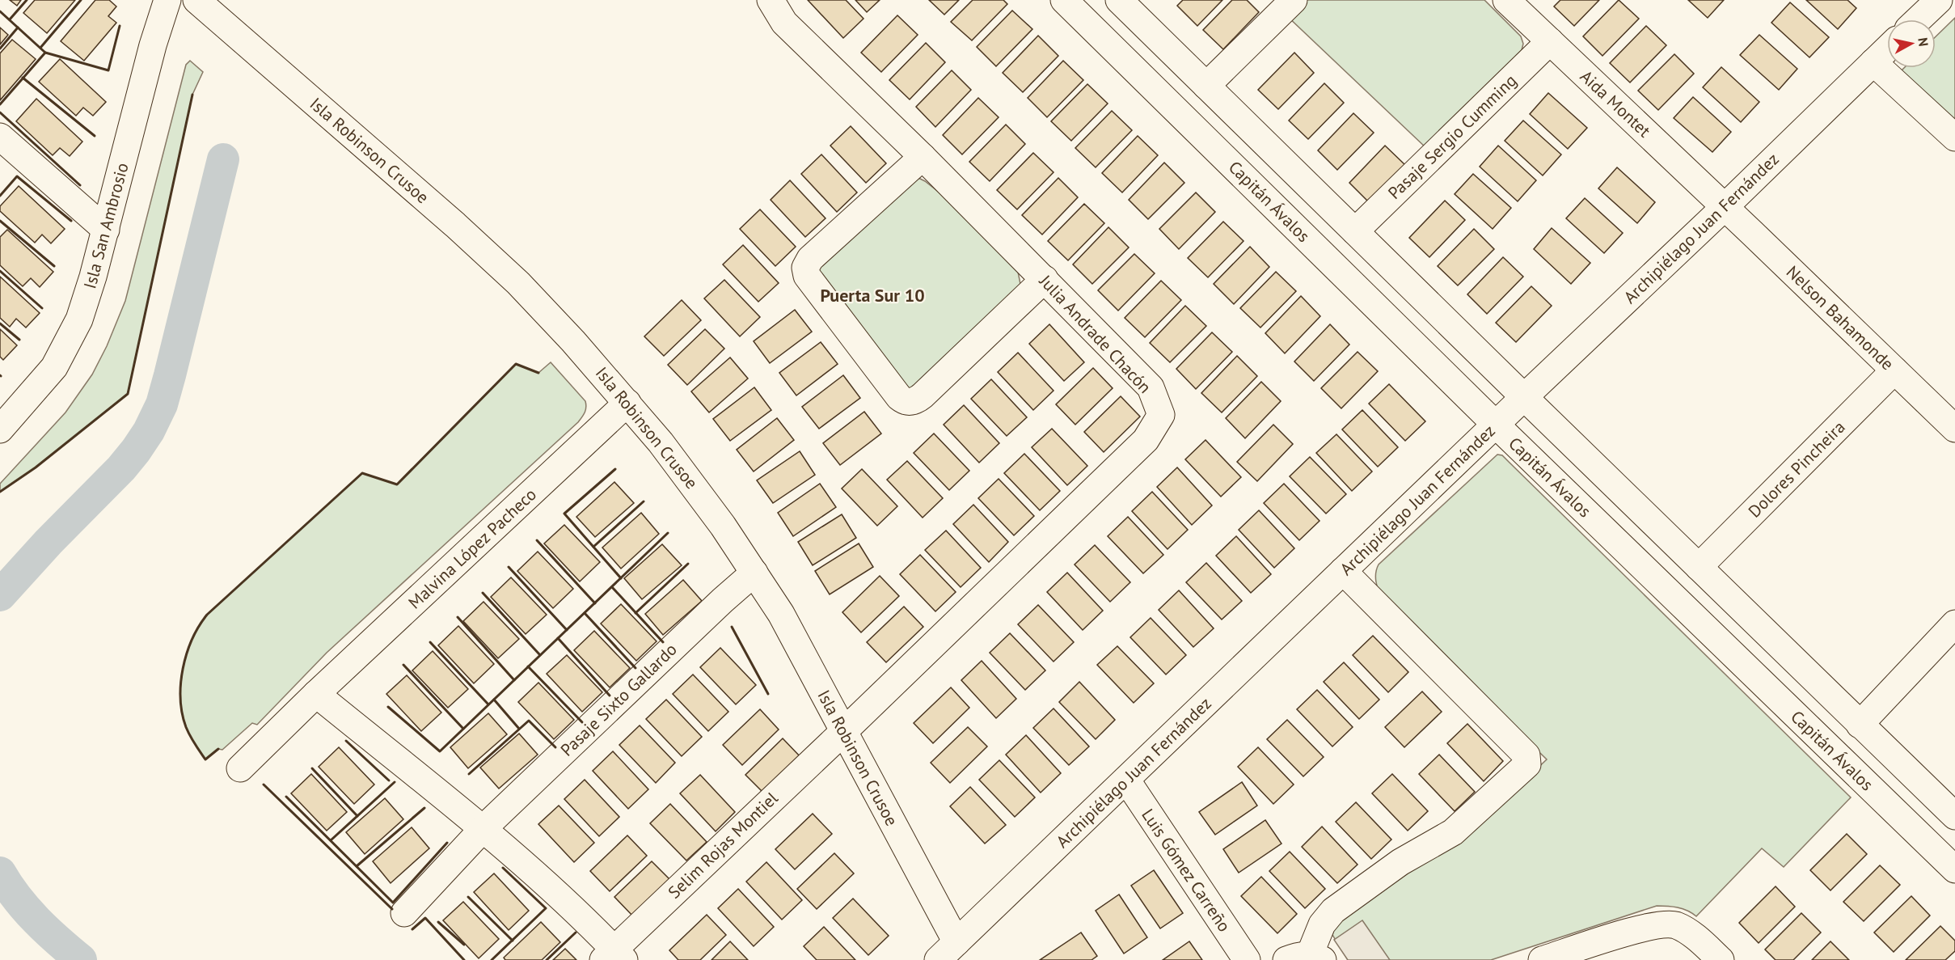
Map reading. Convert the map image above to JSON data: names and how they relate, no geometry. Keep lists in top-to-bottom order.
{
  "streets": {
    "street": [
      "Aida Montet",
      "Pasaje Sergio Cumming",
      "Isla Robinson Crusoe",
      "Capitán Ávalos",
      "Isla San Ambrosio",
      "Archipiélago Juan Fernández",
      "Nelson Bahamonde",
      "Julia Andrade Chacón",
      "Dolores Pincheira",
      "Malvina López Pacheco",
      "Pasaje Sixto Gallardo",
      "Selim Rojas Montiel",
      "Luis Gómez Carreño"
    ]
  },
  "crossings": [
    ["Aida Montet", "Pasaje Sergio Cumming"],
    ["Aida Montet", "Archipiélago Juan Fernández"],
    ["Aida Montet", "Nelson Bahamonde"],
    ["Isla Robinson Crusoe", "Archipiélago Juan Fernández"],
    ["Isla Robinson Crusoe", "Julia Andrade Chacón"],
    ["Isla Robinson Crusoe", "Malvina López Pacheco"],
    ["Isla Robinson Crusoe", "Pasaje Sixto Gallardo"],
    ["Isla Robinson Crusoe", "Selim Rojas Montiel"],
    ["Capitán Ávalos", "Archipiélago Juan Fernández"],
    ["Archipiélago Juan Fernández", "Nelson Bahamonde"],
    ["Archipiélago Juan Fernández", "Luis Gómez Carreño"],
    ["Nelson Bahamonde", "Dolores Pincheira"],
    ["Julia Andrade Chacón", "Selim Rojas Montiel"]
  ],
  "districts": ["Puerta Sur 10"],
  "north": "right"
}
